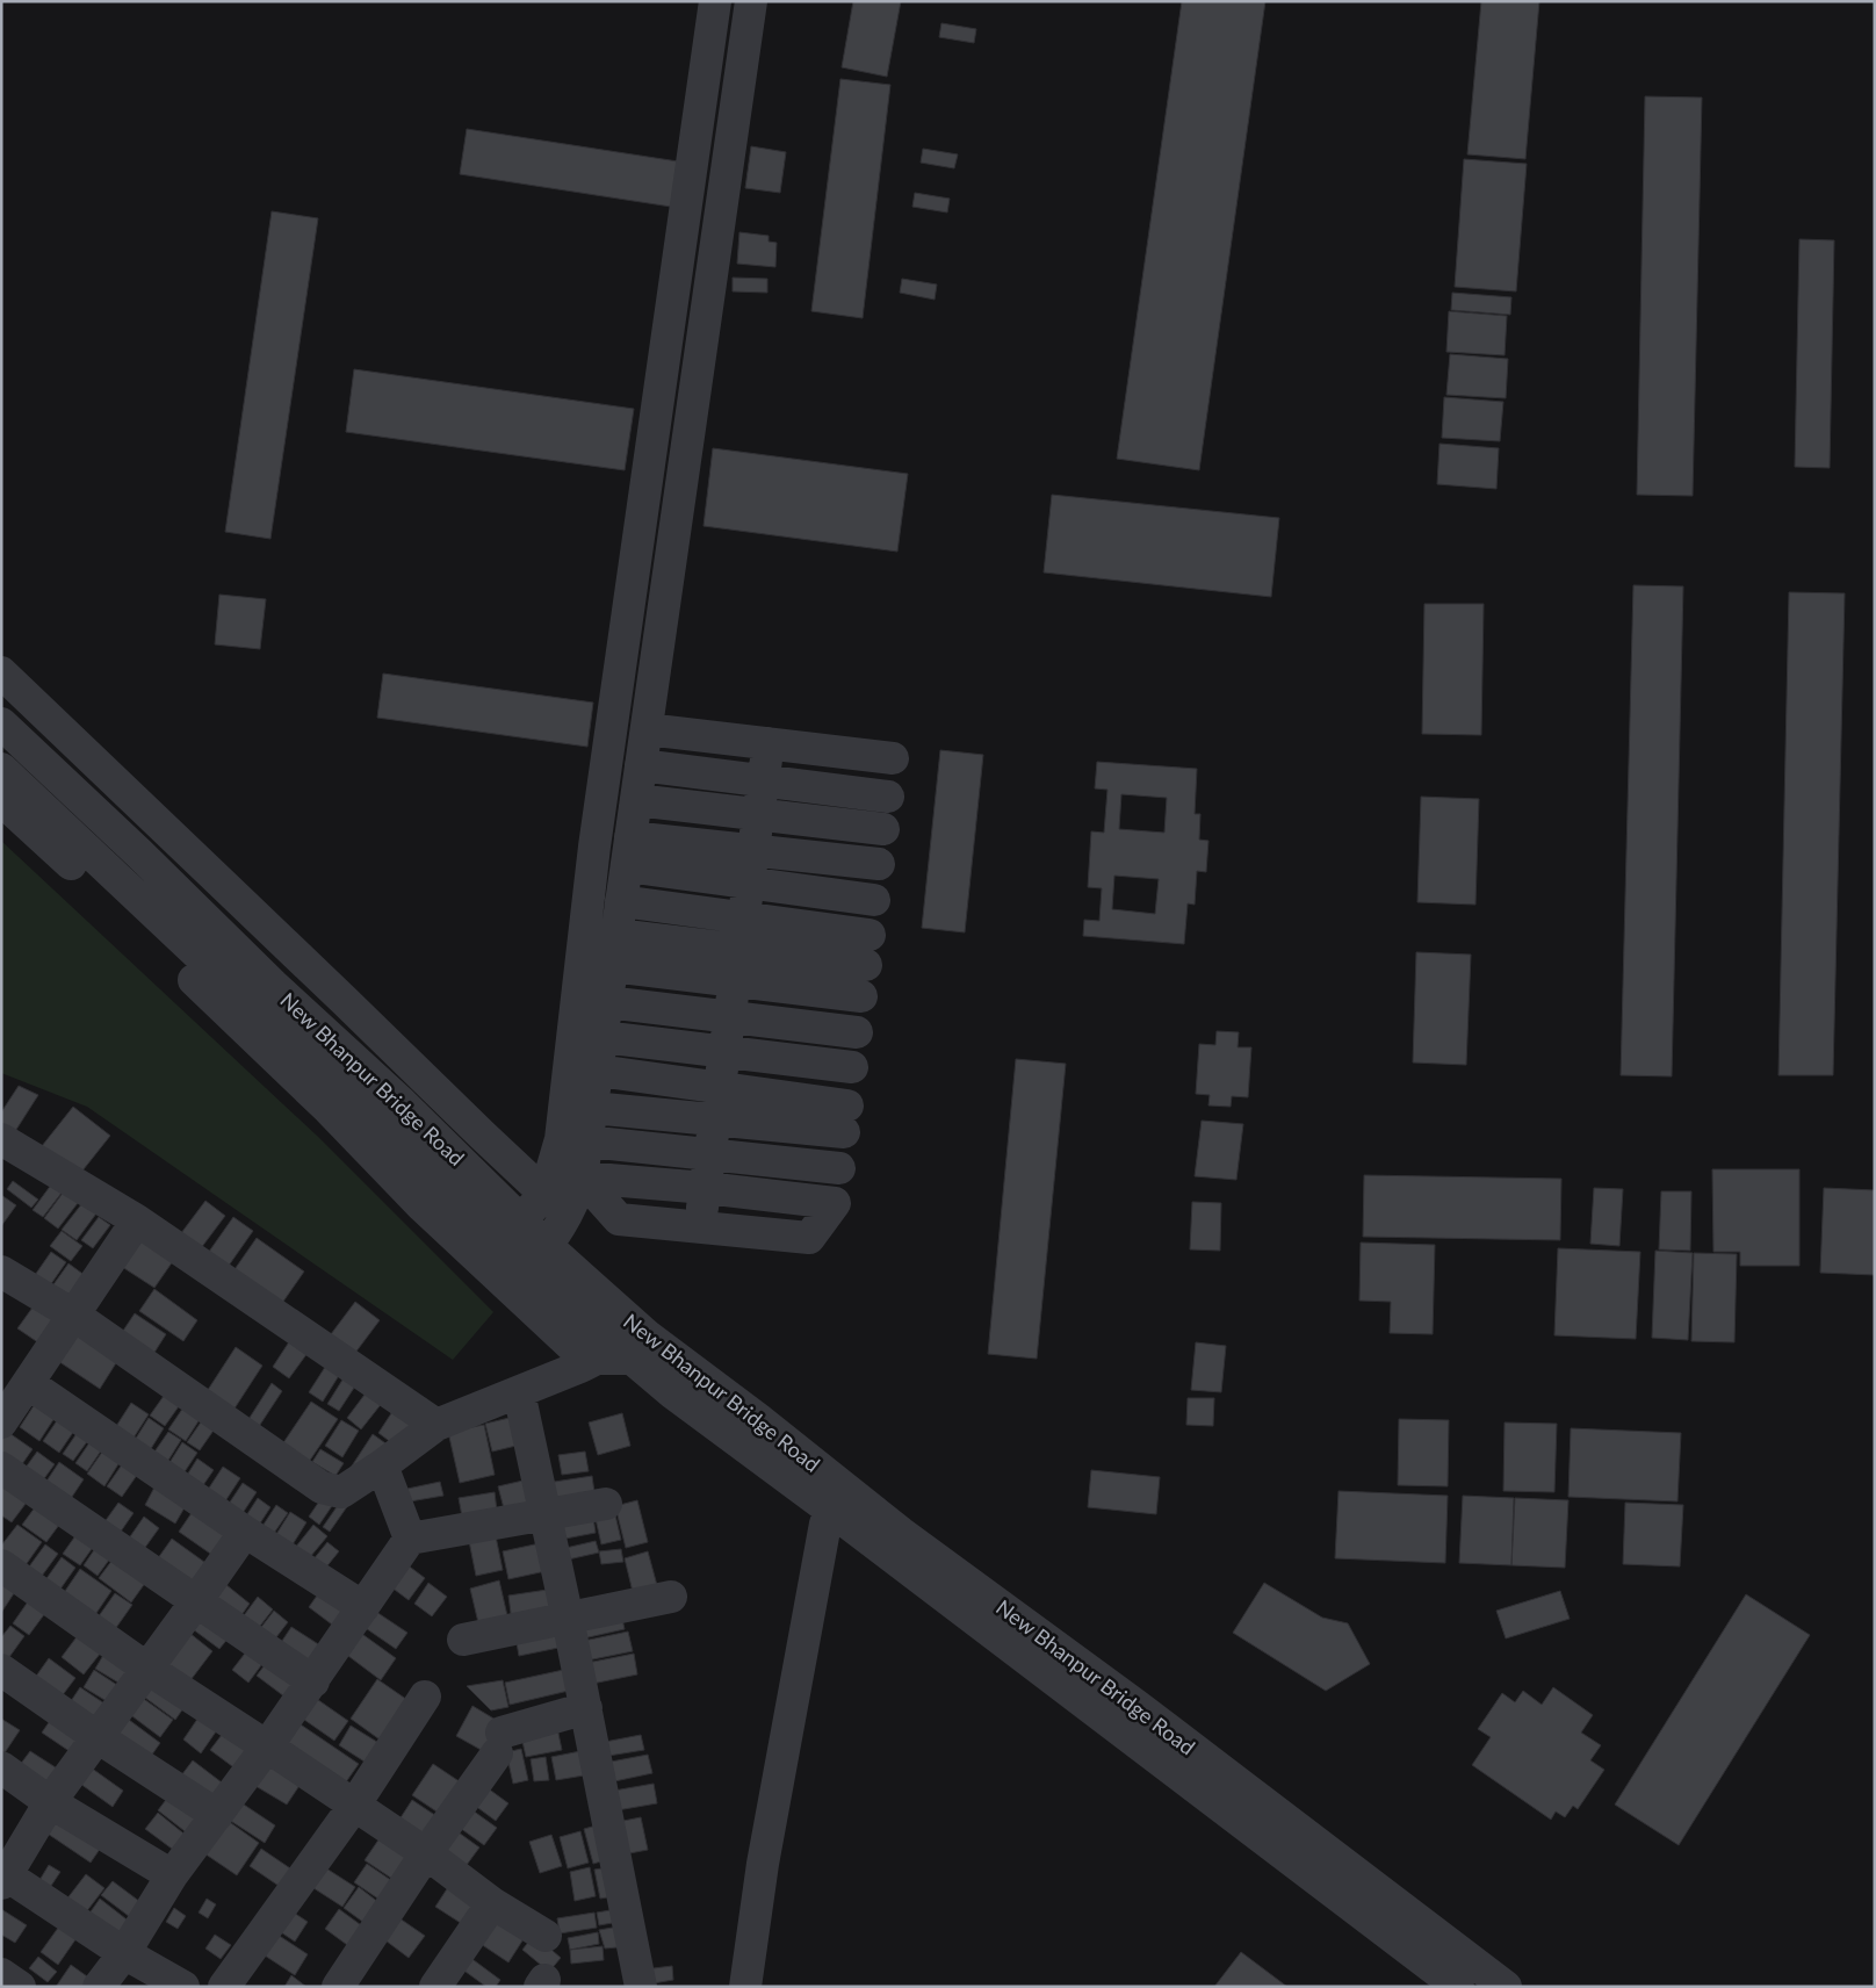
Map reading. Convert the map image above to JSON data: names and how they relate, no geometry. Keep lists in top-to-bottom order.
{
  "streets": {
    "street": ["New Bhanpur Bridge Road"]
  }
}
